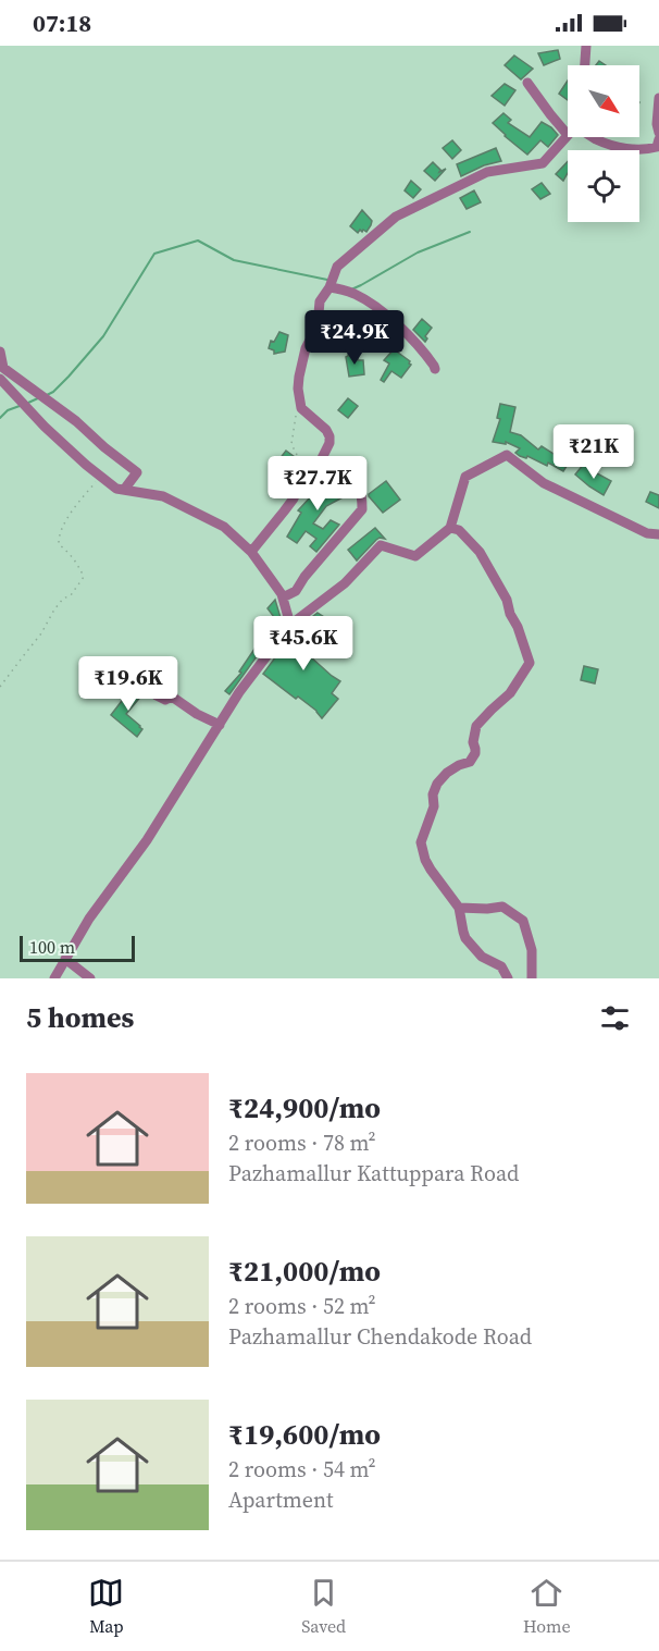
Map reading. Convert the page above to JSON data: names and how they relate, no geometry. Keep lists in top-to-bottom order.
{
  "scale_bar": "100 m",
  "north": "bottom right",
  "page": {
    "status": "07:18",
    "price": [
      "₹24.9K",
      "₹21K",
      "₹27.7K",
      "₹45.6K",
      "₹19.6K"
    ],
    "scale": "100 m",
    "heading": "5 homes",
    "list": [
      {
        "name": "₹24,900/mo",
        "note": "2 rooms · 78 m² · Pazhamallur Kattuppara Road"
      },
      {
        "name": "₹21,000/mo",
        "note": "2 rooms · 52 m² · Pazhamallur Chendakode Road"
      },
      {
        "name": "₹19,600/mo",
        "note": "2 rooms · 54 m² · Apartment"
      }
    ],
    "tabs": ["Map", "Saved", "Home"]
  }
}
